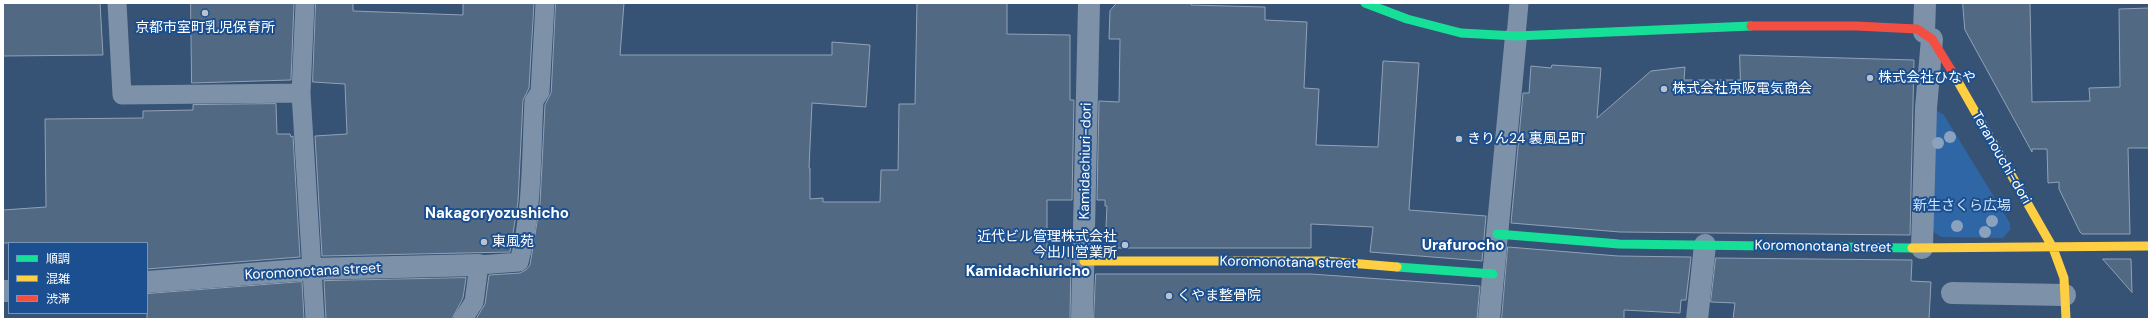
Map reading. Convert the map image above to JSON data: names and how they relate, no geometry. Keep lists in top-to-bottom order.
{
  "streets": {
    "street": ["Teranouchi-dori", "Kamidachiuri-dori", "Koromonotana street"]
  },
  "crossings": [
    ["Teranouchi-dori", "Koromonotana street"],
    ["Kamidachiuri-dori", "Koromonotana street"]
  ],
  "districts": ["Nakagoryozushicho", "Urafurocho", "Kamidachiuricho"],
  "parks": ["新生さくら広場"],
  "places": [
    "京都市室町乳児保育所",
    "株式会社ひなや",
    "株式会社京阪電気商会",
    "きりん24 裏風呂町",
    "東風苑",
    "近代ビル管理株式会社 今出川営業所",
    "くやま整骨院"
  ],
  "legend": ["順調", "混雑", "渋滞"]
}
